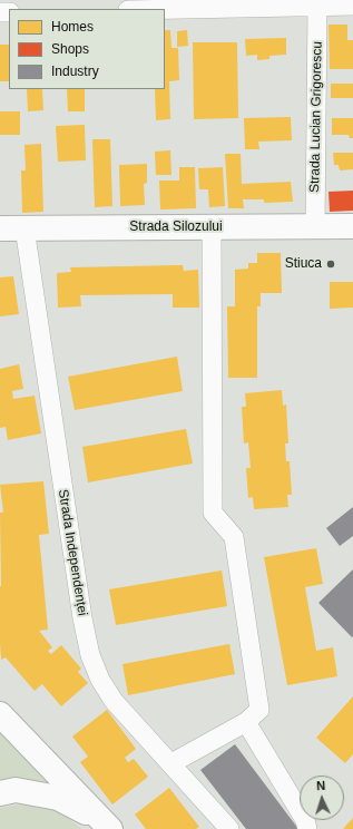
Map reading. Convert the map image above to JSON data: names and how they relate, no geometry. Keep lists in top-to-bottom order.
{
  "streets": {
    "main road": ["Strada Silozului"],
    "street": ["Strada Lucian Grigorescu", "Strada Independenței"]
  },
  "crossings": [
    ["Strada Lucian Grigorescu", "Strada Silozului"],
    ["Strada Silozului", "Strada Independenței"]
  ],
  "places": ["Stiuca"],
  "legend": ["Homes", "Shops", "Industry"],
  "north": "top"
}
